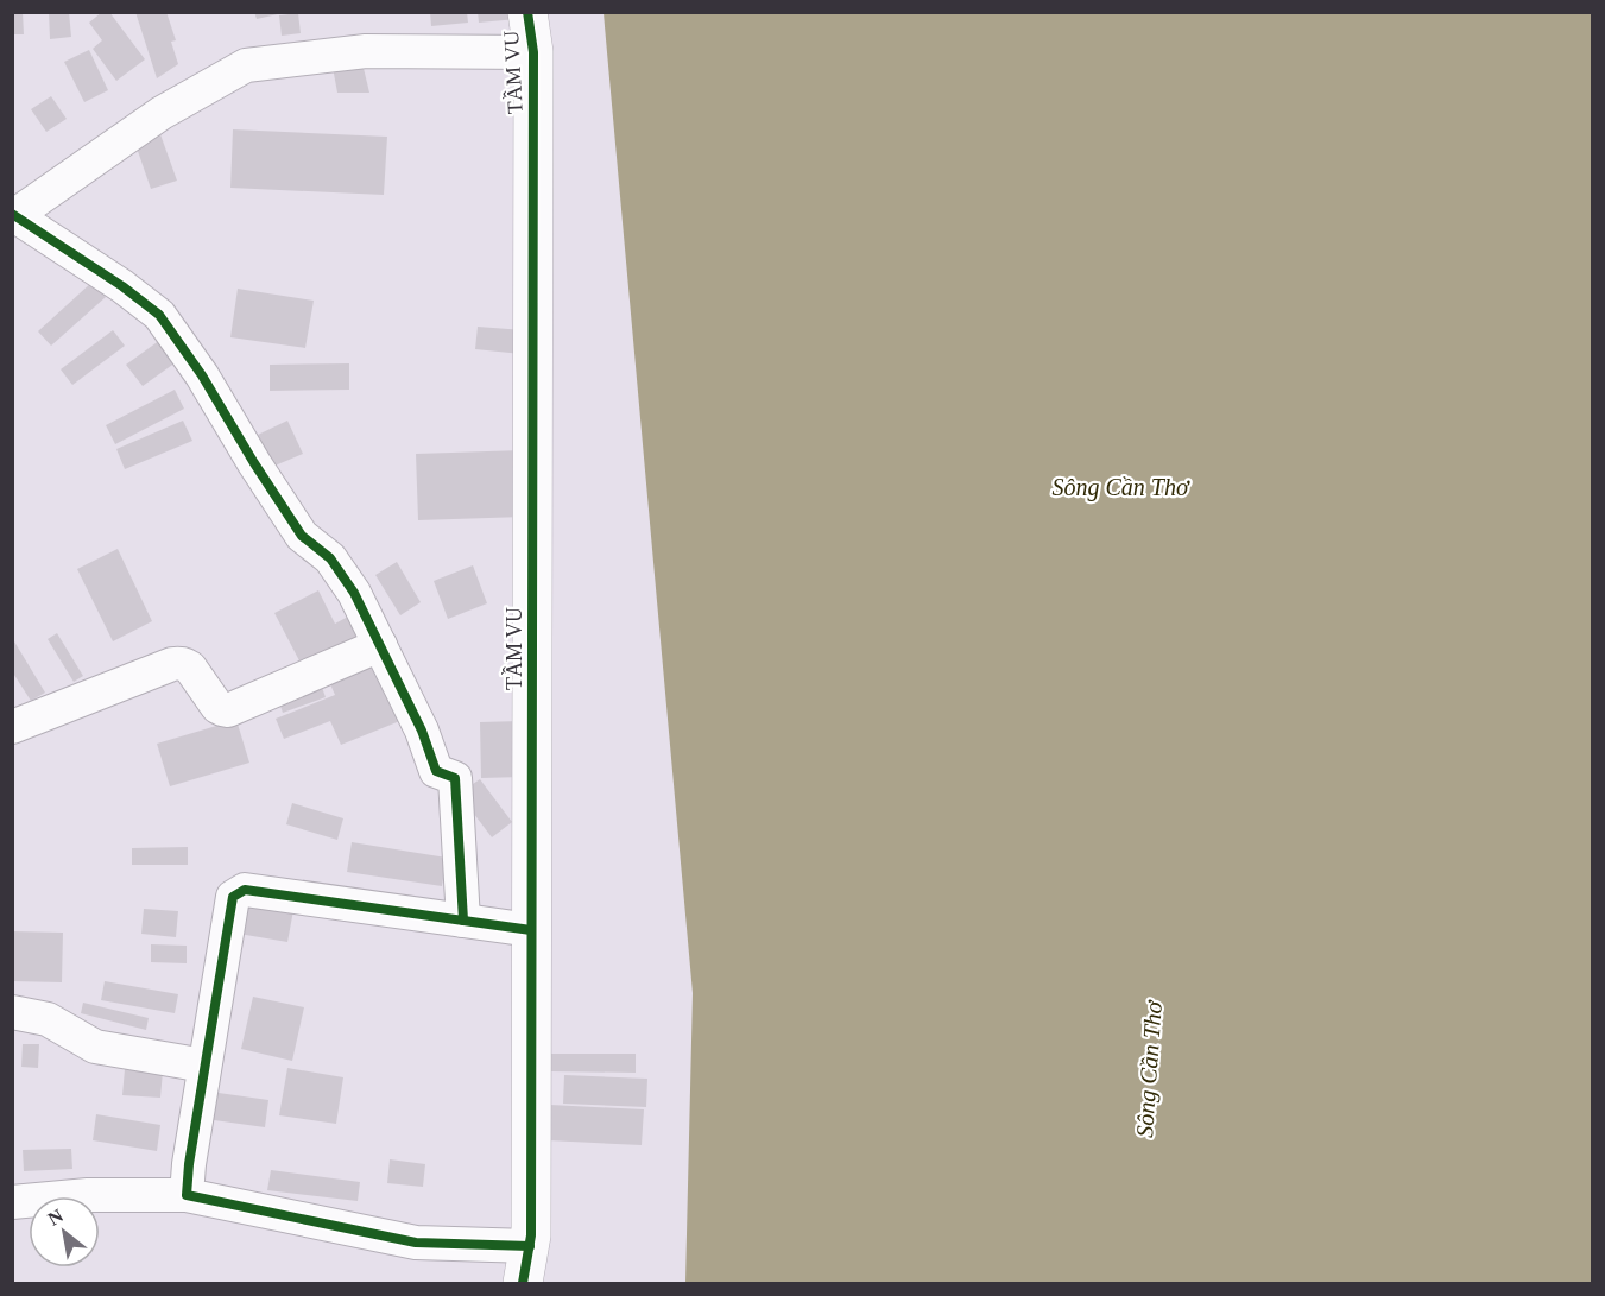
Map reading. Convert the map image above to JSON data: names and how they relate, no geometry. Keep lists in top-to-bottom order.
{
  "streets": {
    "street": ["TẦM VU"]
  },
  "water": ["Sông Cần Thơ"],
  "north": "top left"
}
